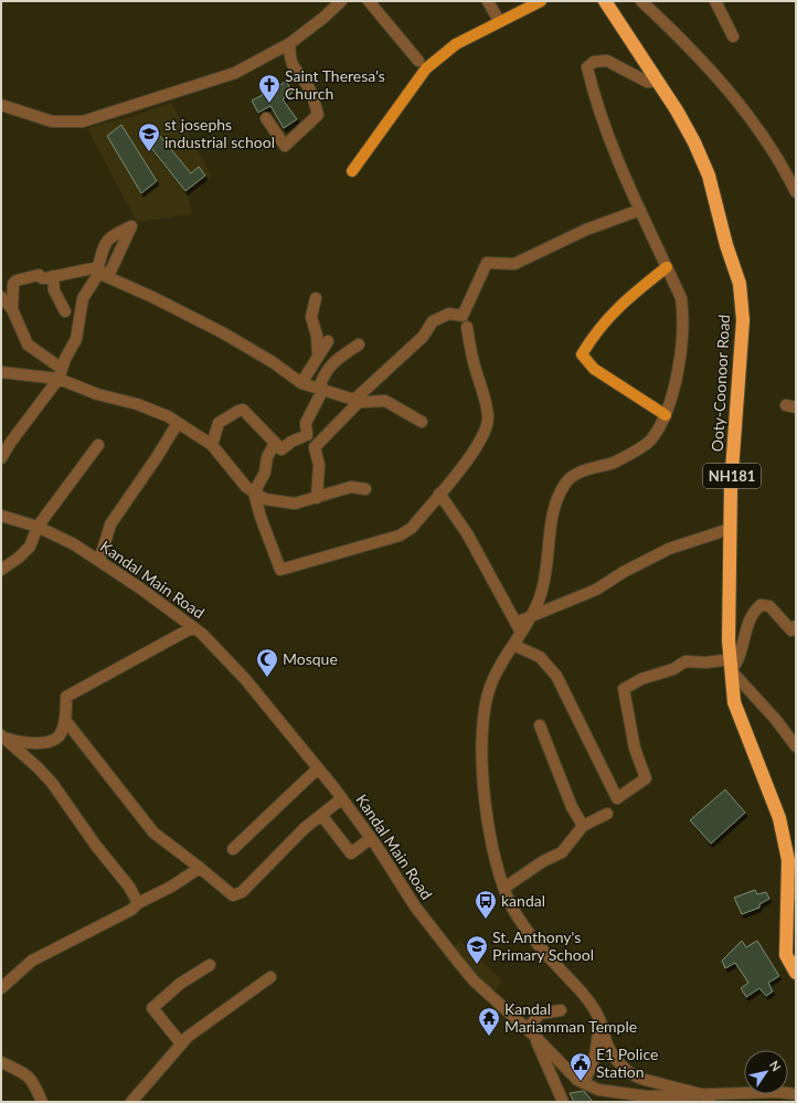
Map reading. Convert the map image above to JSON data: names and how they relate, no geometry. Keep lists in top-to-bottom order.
{
  "streets": {
    "highway": ["Ooty-Coonoor Road", "NH181"],
    "street": ["Kandal Main Road"]
  },
  "places": {
    "church": ["Saint Theresa's Church"],
    "school or university": ["st josephs industrial school", "St. Anthony's Primary School"],
    "mosque": ["Mosque"],
    "bus stop": ["kandal"],
    "temple": ["Kandal Mariamman Temple"],
    "public building": ["E1 Police Station"]
  },
  "north": "top right"
}
